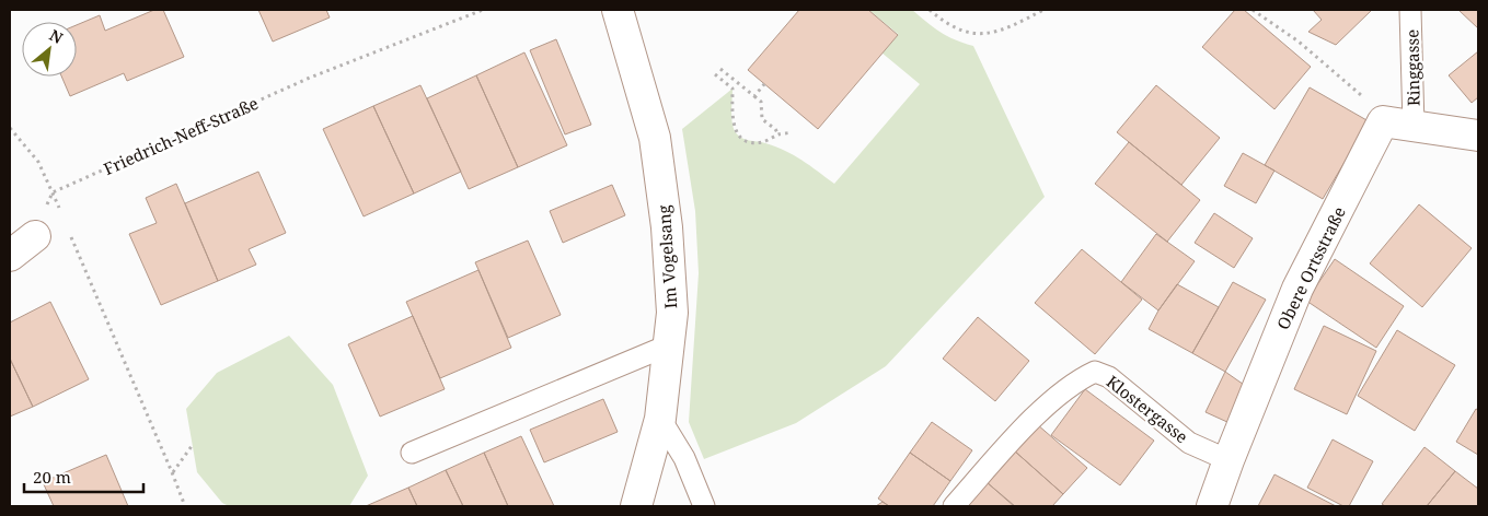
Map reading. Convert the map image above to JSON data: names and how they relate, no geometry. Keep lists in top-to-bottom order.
{
  "streets": {
    "street": ["Im Vogelsang", "Obere Ortsstraße"],
    "lane": ["Ringgasse", "Klostergasse"],
    "path": ["Friedrich-Neff-Straße"]
  },
  "crossings": [
    ["Obere Ortsstraße", "Klostergasse"]
  ],
  "scale_bar": "20 m",
  "north": "top right"
}
